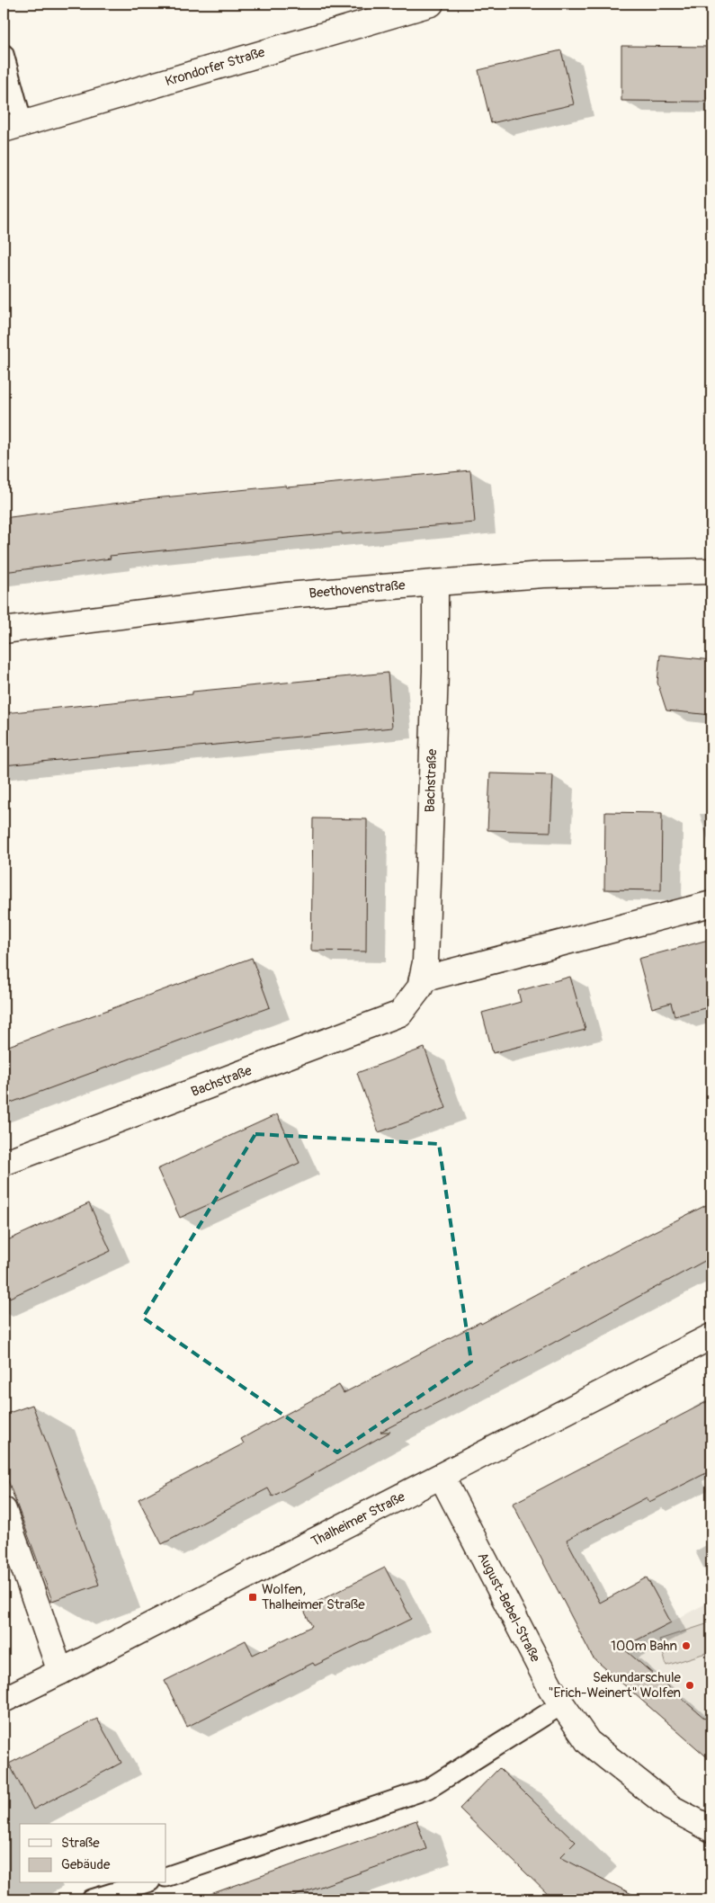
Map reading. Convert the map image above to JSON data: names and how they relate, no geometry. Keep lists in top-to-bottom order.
{
  "streets": {
    "street": [
      "Krondorfer Straße",
      "Beethovenstraße",
      "Bachstraße",
      "Thalheimer Straße",
      "August-Bebel-Straße"
    ]
  },
  "crossings": [
    ["Beethovenstraße", "Bachstraße"],
    ["Thalheimer Straße", "August-Bebel-Straße"]
  ],
  "places": {
    "transit": ["Wolfen, Thalheimer Straße"],
    "other": ["100m Bahn", "Sekundarschule \"Erich-Weinert\" Wolfen"]
  },
  "legend": ["Straße", "Gebäude"]
}
